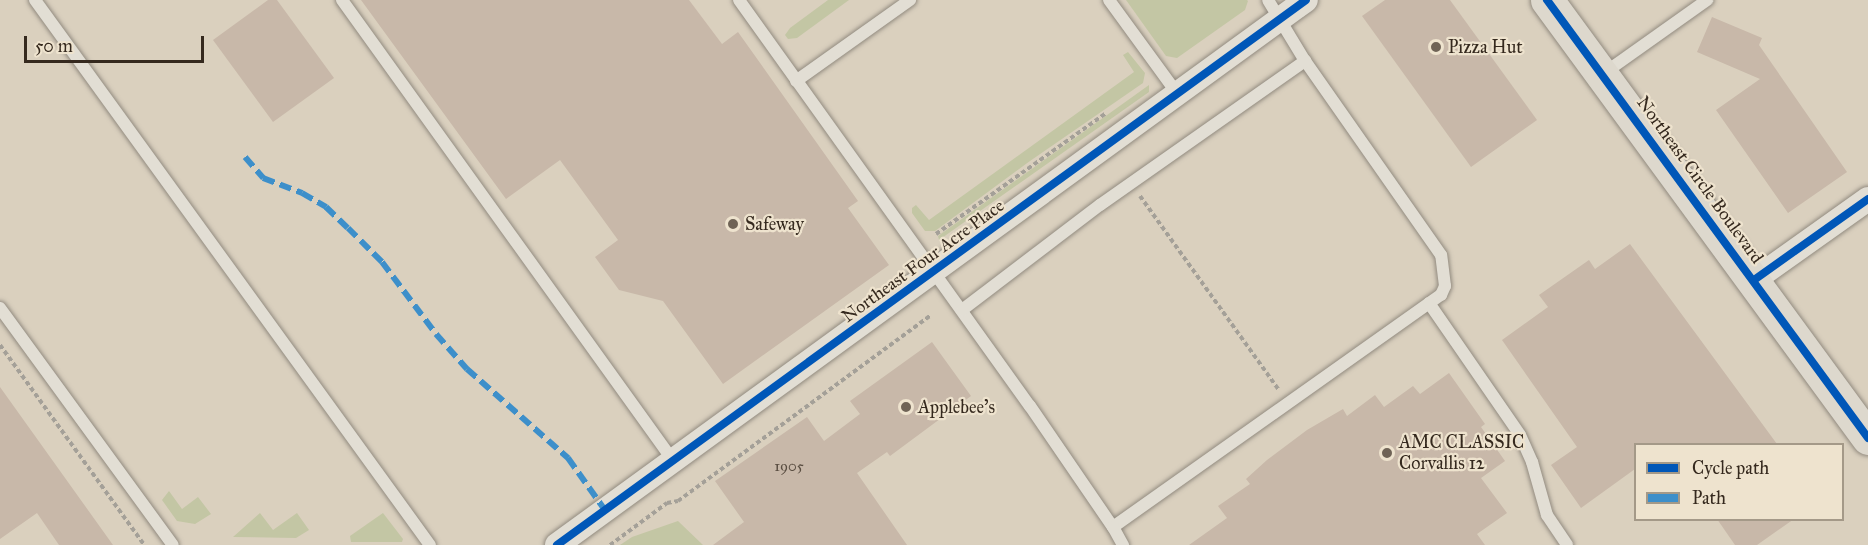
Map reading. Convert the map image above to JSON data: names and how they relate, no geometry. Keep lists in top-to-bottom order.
{
  "streets": {
    "main road": ["Northeast Circle Boulevard"],
    "street": ["Northeast Four Acre Place"]
  },
  "places": [
    "Pizza Hut",
    "Safeway",
    "Applebee's",
    "AMC CLASSIC Corvallis 12"
  ],
  "house_numbers": ["1905"],
  "legend": ["Cycle path", "Path"],
  "scale_bar": "50 m"
}
